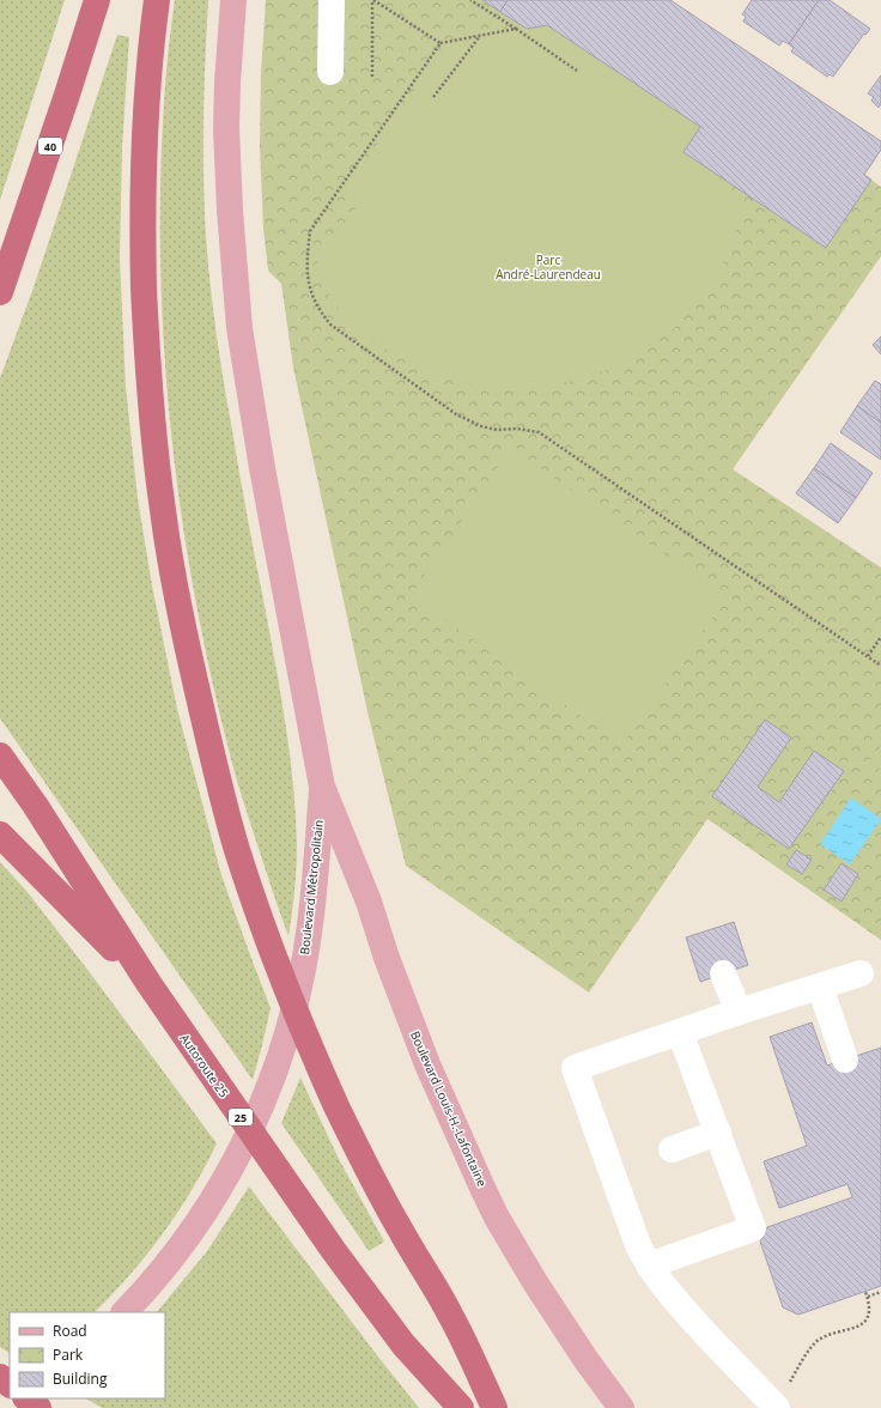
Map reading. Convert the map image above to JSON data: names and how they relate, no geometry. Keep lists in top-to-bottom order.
{
  "streets": {
    "highway": ["40", "Autoroute 25", "25"],
    "main road": ["Boulevard Métropolitain", "Boulevard Louis-H.-Lafontaine"]
  },
  "crossings": [
    ["Boulevard Métropolitain", "Boulevard Louis-H.-Lafontaine"]
  ],
  "parks": ["Parc André-Laurendeau"],
  "legend": ["Road", "Park", "Building"]
}
